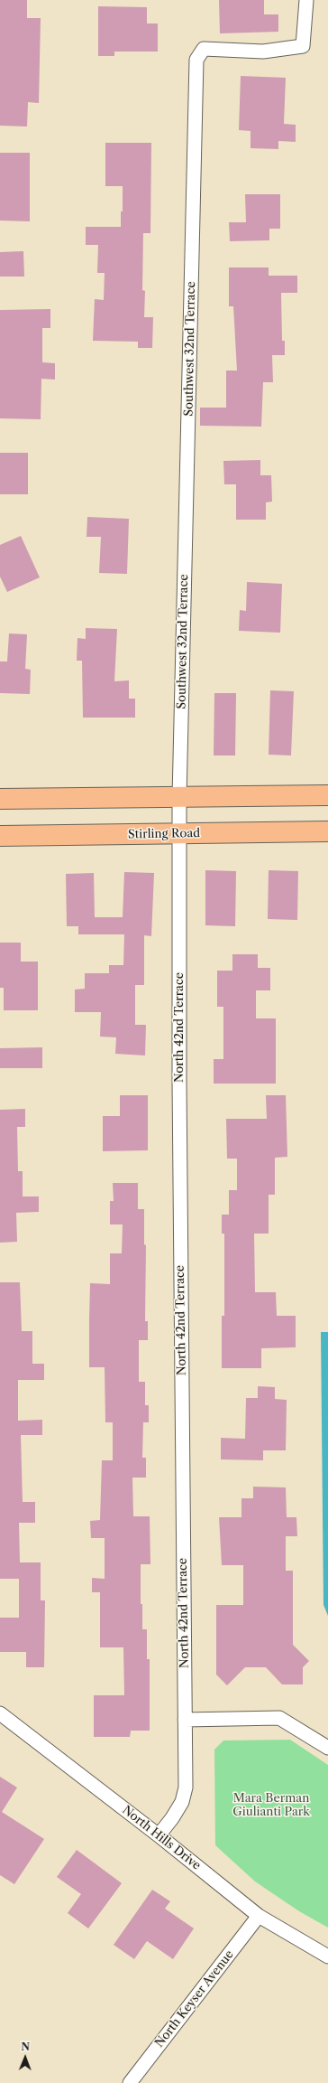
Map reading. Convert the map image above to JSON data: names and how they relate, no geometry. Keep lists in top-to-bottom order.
{
  "streets": {
    "main road": ["Stirling Road"],
    "street": [
      "Southwest 32nd Terrace",
      "North 42nd Terrace",
      "North Hills Drive",
      "North Keyser Avenue"
    ]
  },
  "crossings": [
    ["Southwest 32nd Terrace", "North 42nd Terrace"],
    ["Stirling Road", "North 42nd Terrace"],
    ["North 42nd Terrace", "North Hills Drive"],
    ["North Hills Drive", "North Keyser Avenue"]
  ],
  "parks": ["Mara Berman Giulianti Park"],
  "north": "top"
}
